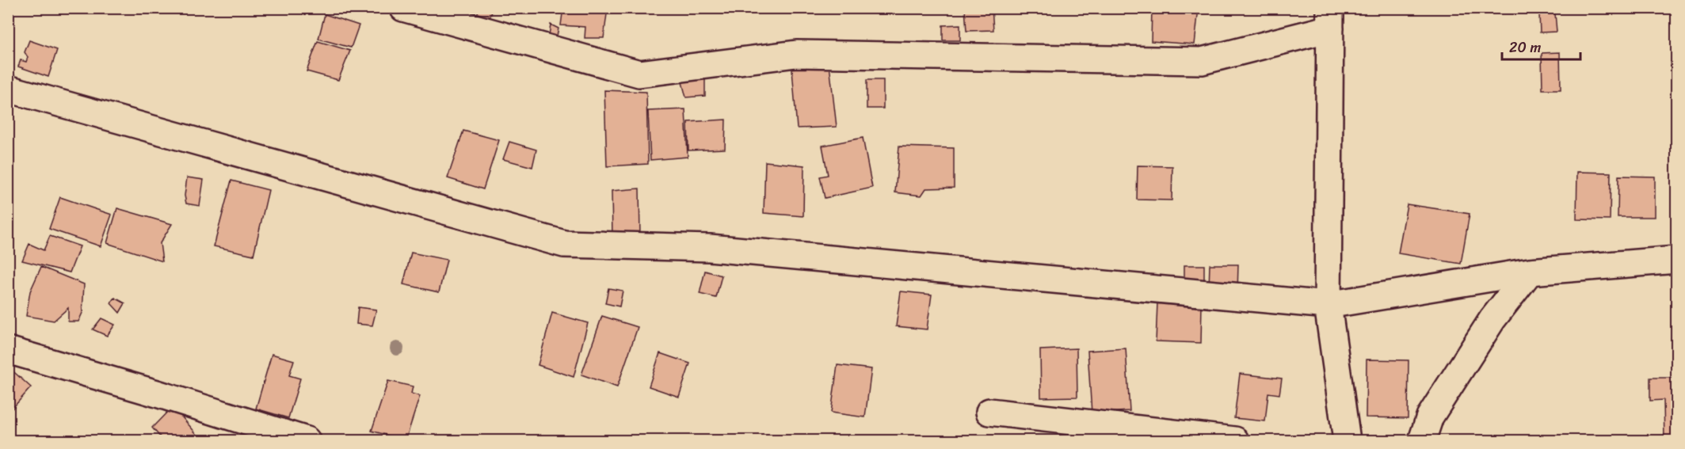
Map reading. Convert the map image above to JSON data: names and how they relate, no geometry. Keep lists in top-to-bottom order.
{
  "scale_bar": "20 m"
}
